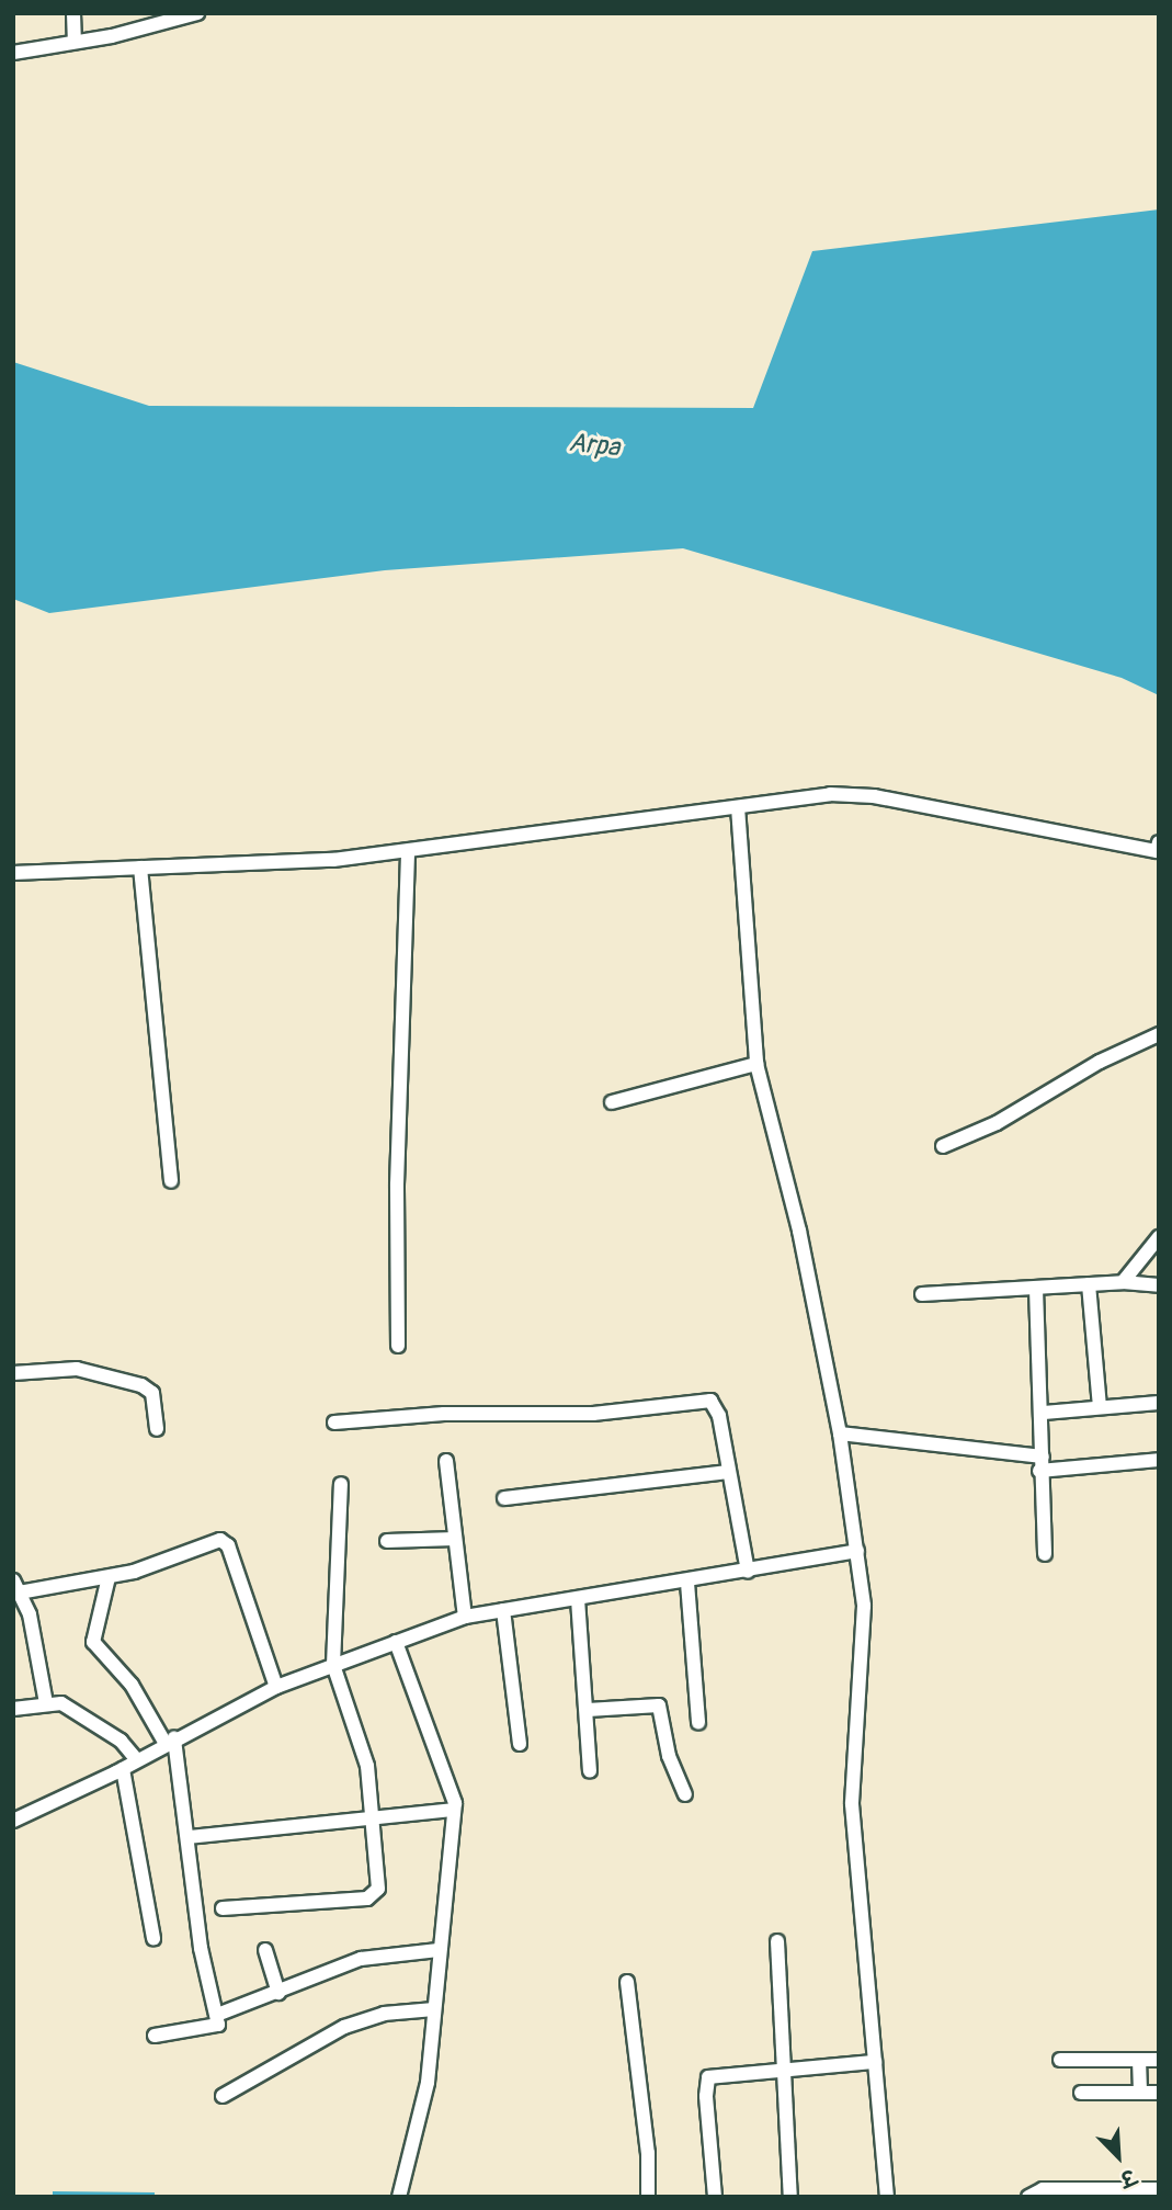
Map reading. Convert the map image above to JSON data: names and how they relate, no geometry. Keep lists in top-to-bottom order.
{
  "water": ["Arpa"],
  "north": "bottom right"
}
